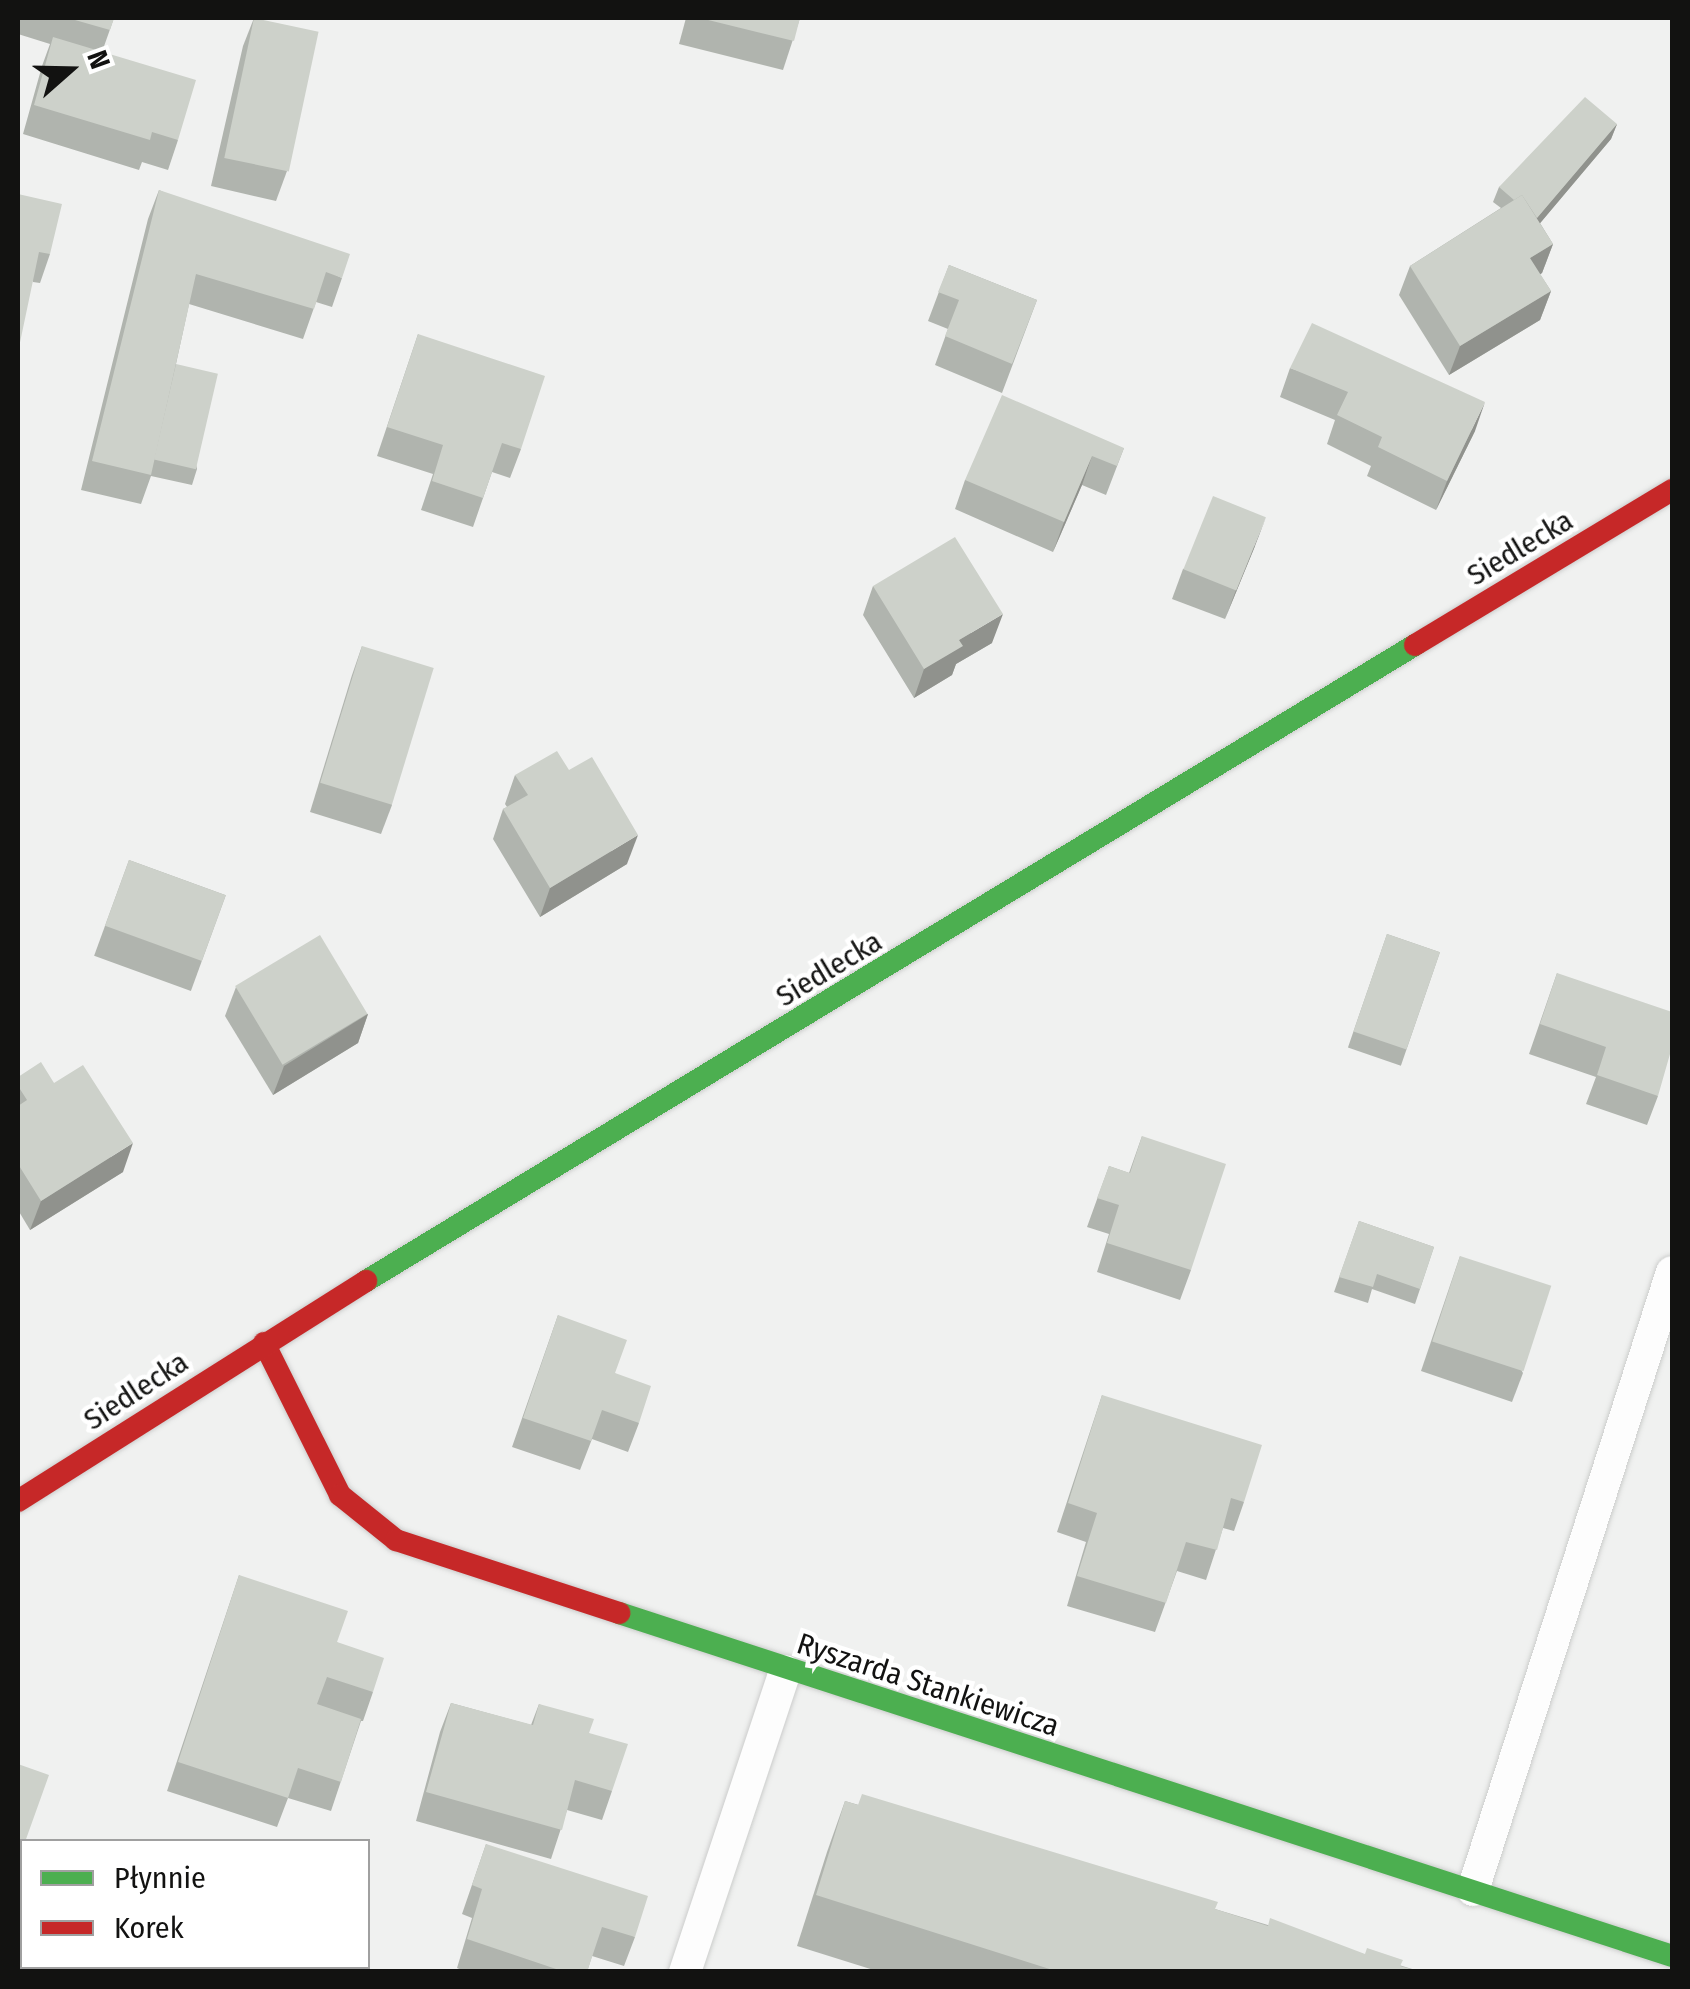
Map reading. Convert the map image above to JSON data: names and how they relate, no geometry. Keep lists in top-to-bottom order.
{
  "streets": {
    "main road": ["Siedlecka", "Ryszarda Stankiewicza"]
  },
  "crossings": [
    ["Siedlecka", "Ryszarda Stankiewicza"]
  ],
  "legend": ["Płynnie", "Korek"],
  "north": "right"
}
